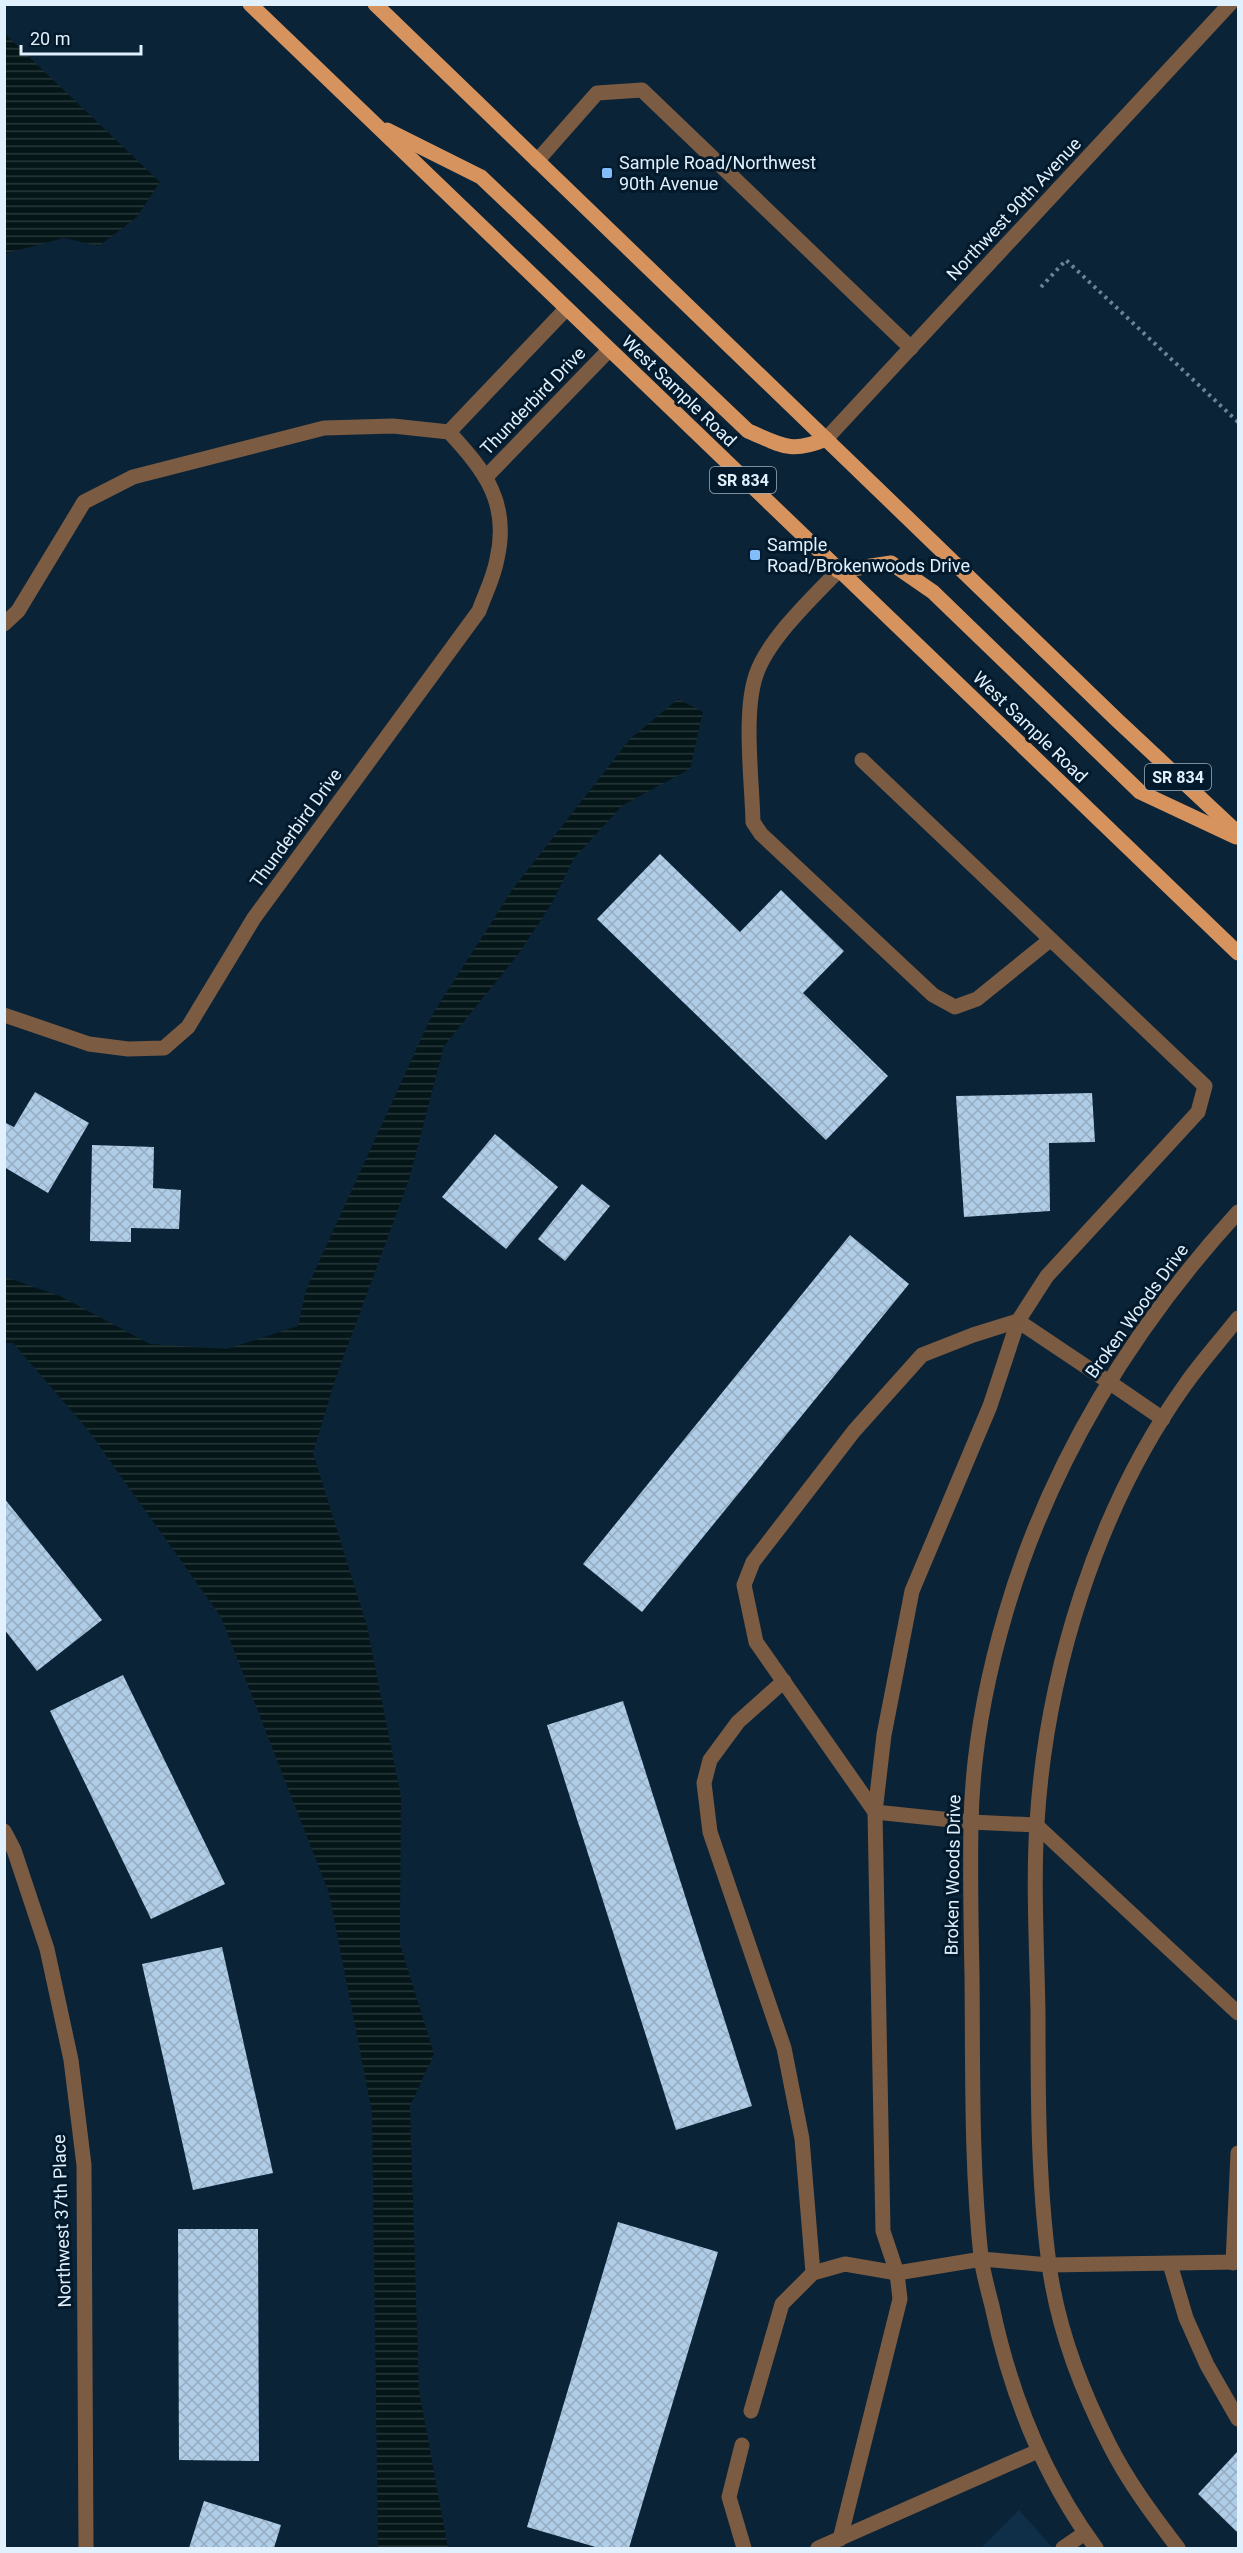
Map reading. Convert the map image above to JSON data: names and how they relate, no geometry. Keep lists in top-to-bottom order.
{
  "streets": {
    "main road": ["West Sample Road", "SR 834"],
    "street": [
      "Northwest 90th Avenue",
      "Thunderbird Drive",
      "Broken Woods Drive",
      "Northwest 37th Place"
    ]
  },
  "crossings": [
    ["Northwest 90th Avenue", "SR 834"],
    ["West Sample Road", "Thunderbird Drive"]
  ],
  "places": {
    "transit": ["Sample Road/Northwest 90th Avenue", "Sample Road/Brokenwoods Drive"]
  },
  "scale_bar": "20 m"
}
